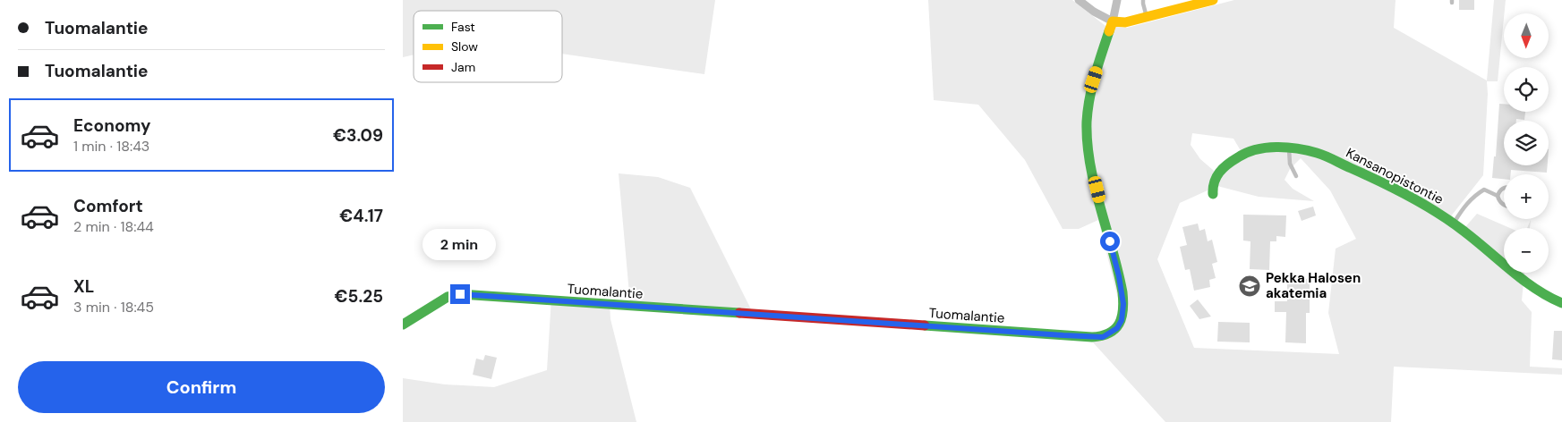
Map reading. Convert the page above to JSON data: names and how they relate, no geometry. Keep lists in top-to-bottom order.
{
  "streets": {
    "street": ["Kansanopistontie", "Tuomalantie"]
  },
  "places": {
    "school or university": ["Pekka Halosen akatemia"]
  },
  "legend": ["Fast", "Slow", "Jam"],
  "north": "bottom",
  "page": {
    "banner": ["Tuomalantie", "Tuomalantie"],
    "map_buttons": ["+", "−"],
    "list": [
      {
        "name": "Economy",
        "note": "1 min · 18:43",
        "value": "€3.09"
      },
      {
        "name": "Comfort",
        "note": "2 min · 18:44",
        "value": "€4.17"
      },
      {
        "name": "XL",
        "note": "3 min · 18:45",
        "value": "€5.25"
      }
    ],
    "bubble": "2 min",
    "buttons": "Confirm"
  }
}
